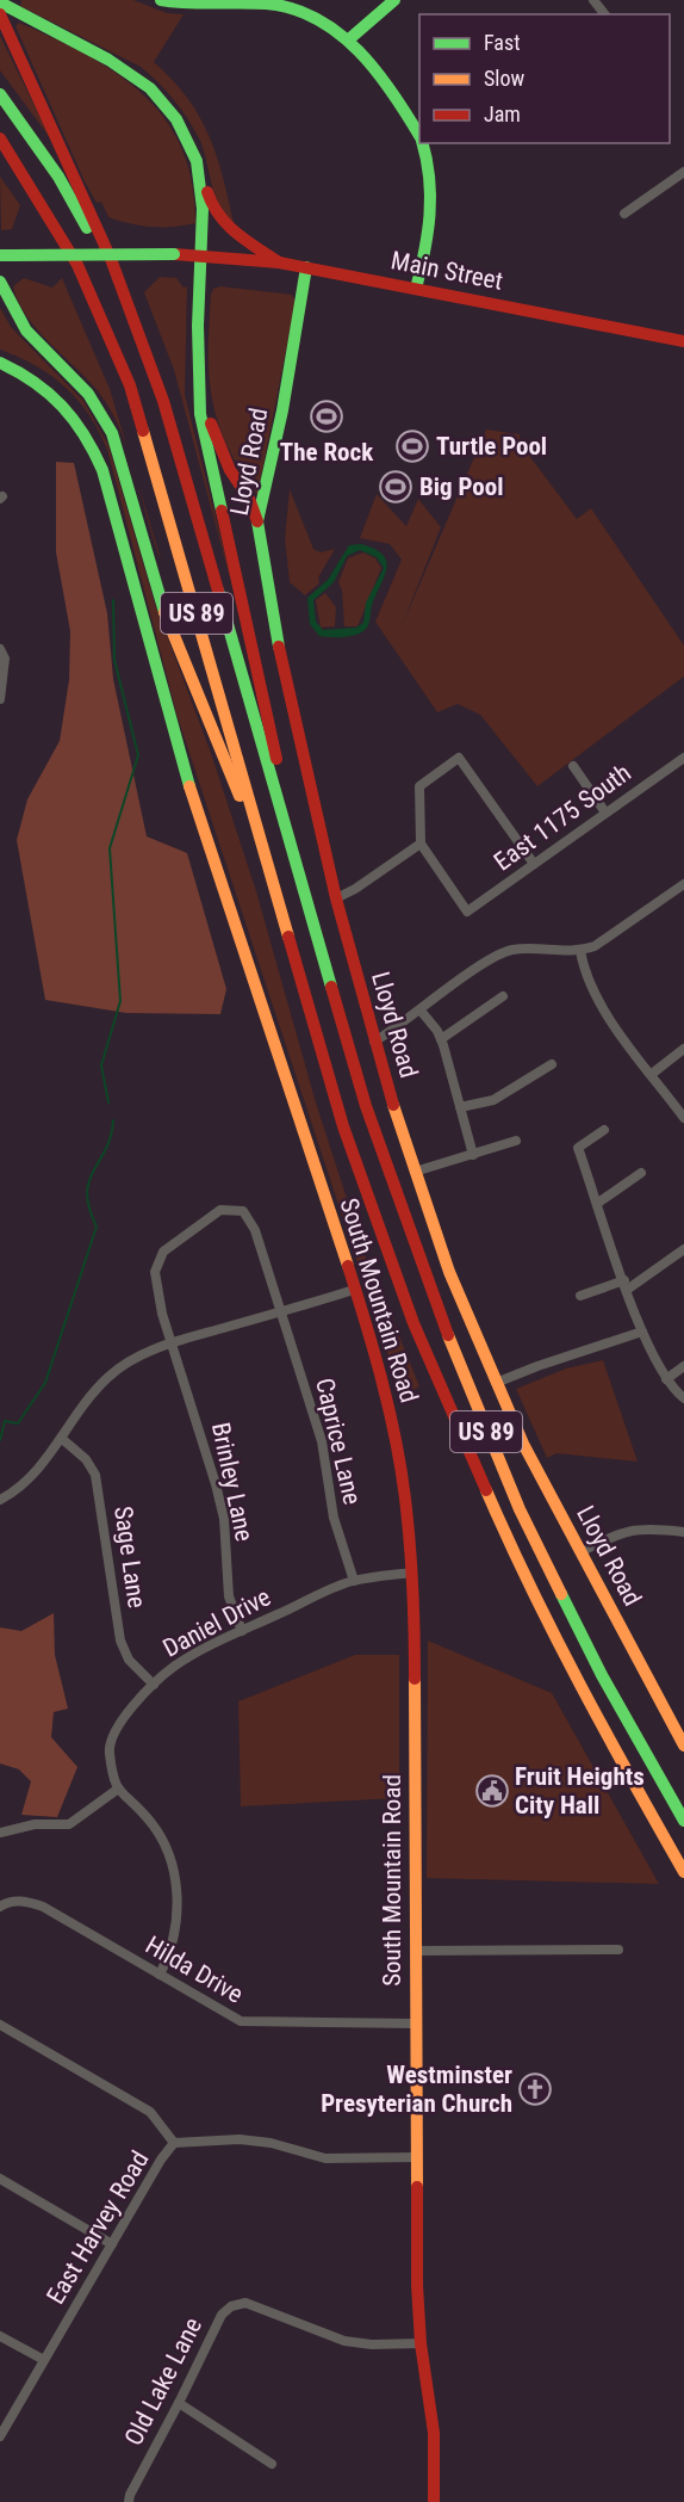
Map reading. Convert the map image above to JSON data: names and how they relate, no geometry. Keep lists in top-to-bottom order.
{
  "streets": {
    "main road": [
      "Main Street",
      "Lloyd Road",
      "US 89",
      "South Mountain Road"
    ],
    "street": [
      "East 1175 South",
      "Caprice Lane",
      "Brinley Lane",
      "Sage Lane",
      "Daniel Drive",
      "Hilda Drive",
      "East Harvey Road",
      "Old Lake Lane"
    ]
  },
  "crossings": [
    ["Main Street", "Lloyd Road"],
    ["South Mountain Road", "Daniel Drive"],
    ["South Mountain Road", "Hilda Drive"],
    ["South Mountain Road", "East Harvey Road"],
    ["South Mountain Road", "Old Lake Lane"],
    ["Caprice Lane", "Brinley Lane"],
    ["Caprice Lane", "Daniel Drive"],
    ["Brinley Lane", "Daniel Drive"],
    ["Sage Lane", "Daniel Drive"]
  ],
  "places": {
    "sports": ["The Rock", "Turtle Pool", "Big Pool"],
    "public building": ["Fruit Heights City Hall"],
    "church": ["Westminster Presyterian Church"]
  },
  "legend": ["Fast", "Slow", "Jam"]
}
